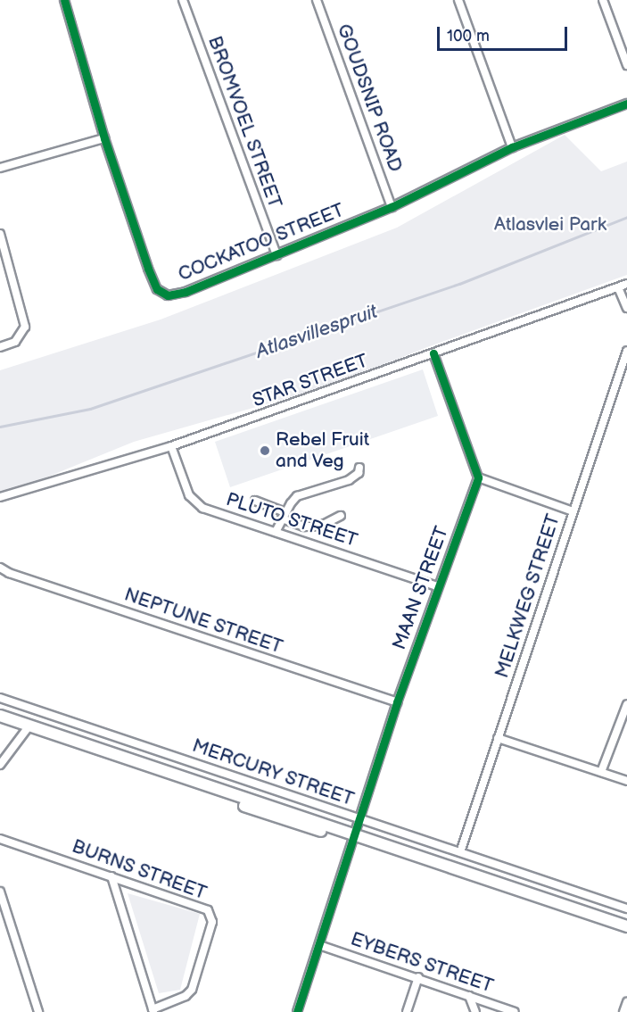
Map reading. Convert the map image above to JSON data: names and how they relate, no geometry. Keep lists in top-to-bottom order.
{
  "streets": {
    "street": [
      "GOUDSNIP ROAD",
      "BROMVOEL STREET",
      "COCKATOO STREET",
      "STAR STREET",
      "PLUTO STREET",
      "MAAN STREET",
      "MELKWEG STREET",
      "NEPTUNE STREET",
      "MERCURY STREET",
      "BURNS STREET",
      "EYBERS STREET"
    ]
  },
  "crossings": [
    ["GOUDSNIP ROAD", "COCKATOO STREET"],
    ["BROMVOEL STREET", "COCKATOO STREET"],
    ["STAR STREET", "PLUTO STREET"],
    ["PLUTO STREET", "MAAN STREET"],
    ["MAAN STREET", "NEPTUNE STREET"],
    ["MAAN STREET", "MERCURY STREET"],
    ["MAAN STREET", "EYBERS STREET"],
    ["MELKWEG STREET", "MERCURY STREET"]
  ],
  "water": ["Atlasvillespruit"],
  "parks": ["Atlasvlei Park"],
  "places": ["Rebel Fruit and Veg"],
  "scale_bar": "100 m"
}
